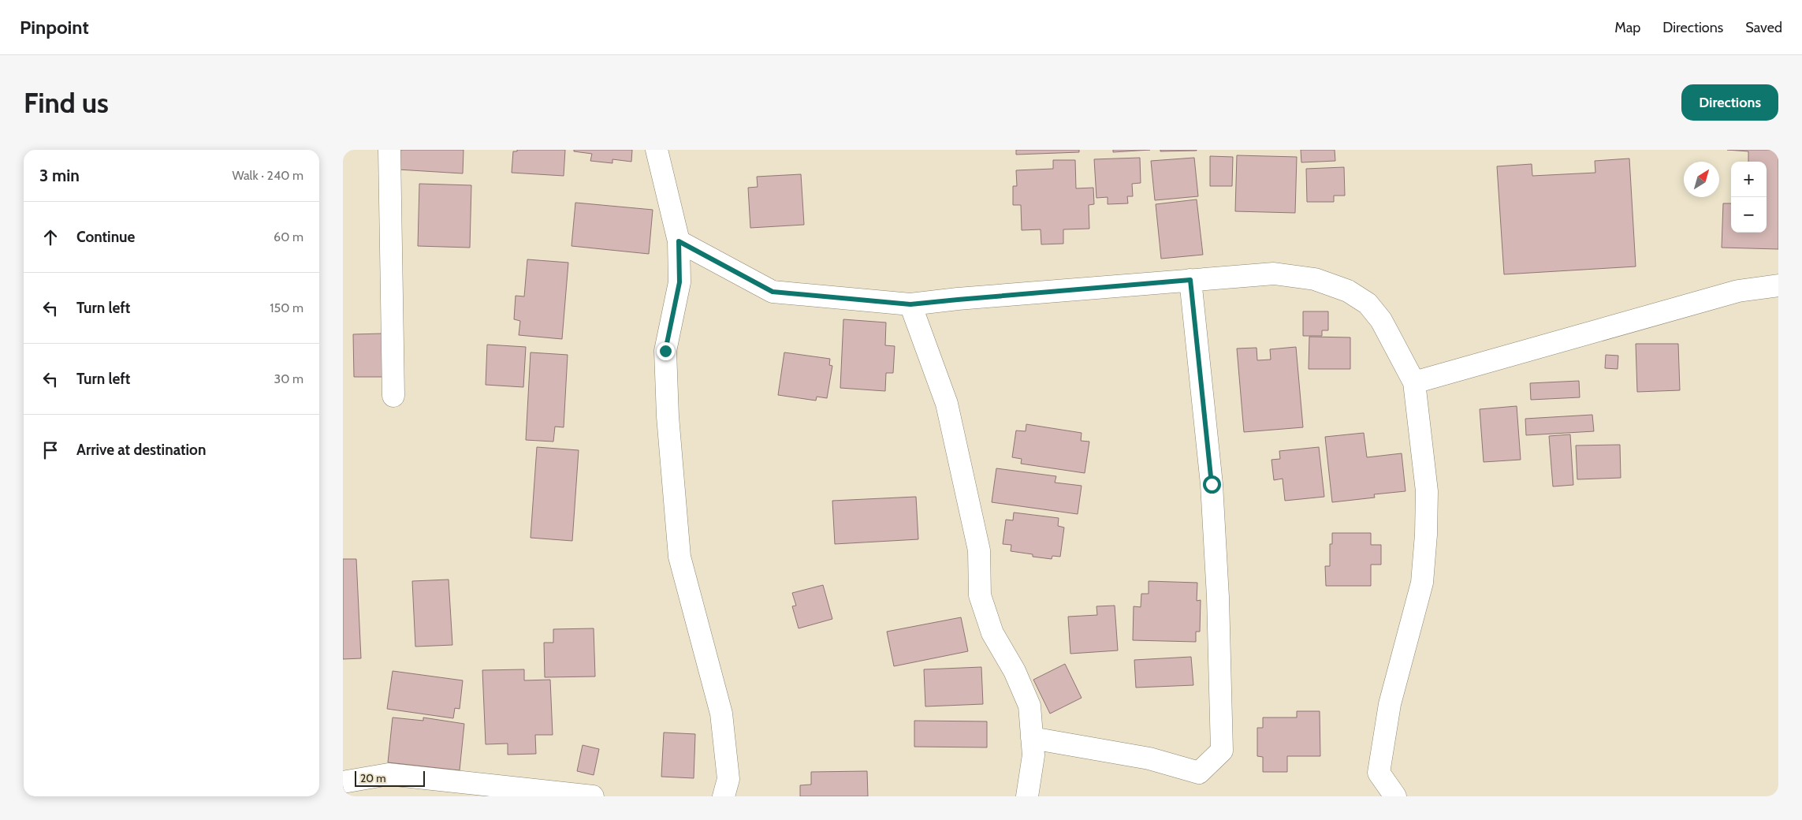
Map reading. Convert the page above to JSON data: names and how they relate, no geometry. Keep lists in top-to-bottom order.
{
  "scale_bar": "20 m",
  "north": "top right",
  "page": {
    "header": "Pinpoint",
    "nav": ["Map", "Directions", "Saved"],
    "buttons": "Directions",
    "title": "Find us",
    "heading": ["3 min", "Walk · 240 m"],
    "map_buttons": ["+", "−"],
    "list": [
      ["Continue", "60 m"],
      ["Turn left", "150 m"],
      ["Turn left", "30 m"],
      "Arrive at destination"
    ],
    "scale": "20 m"
  }
}
